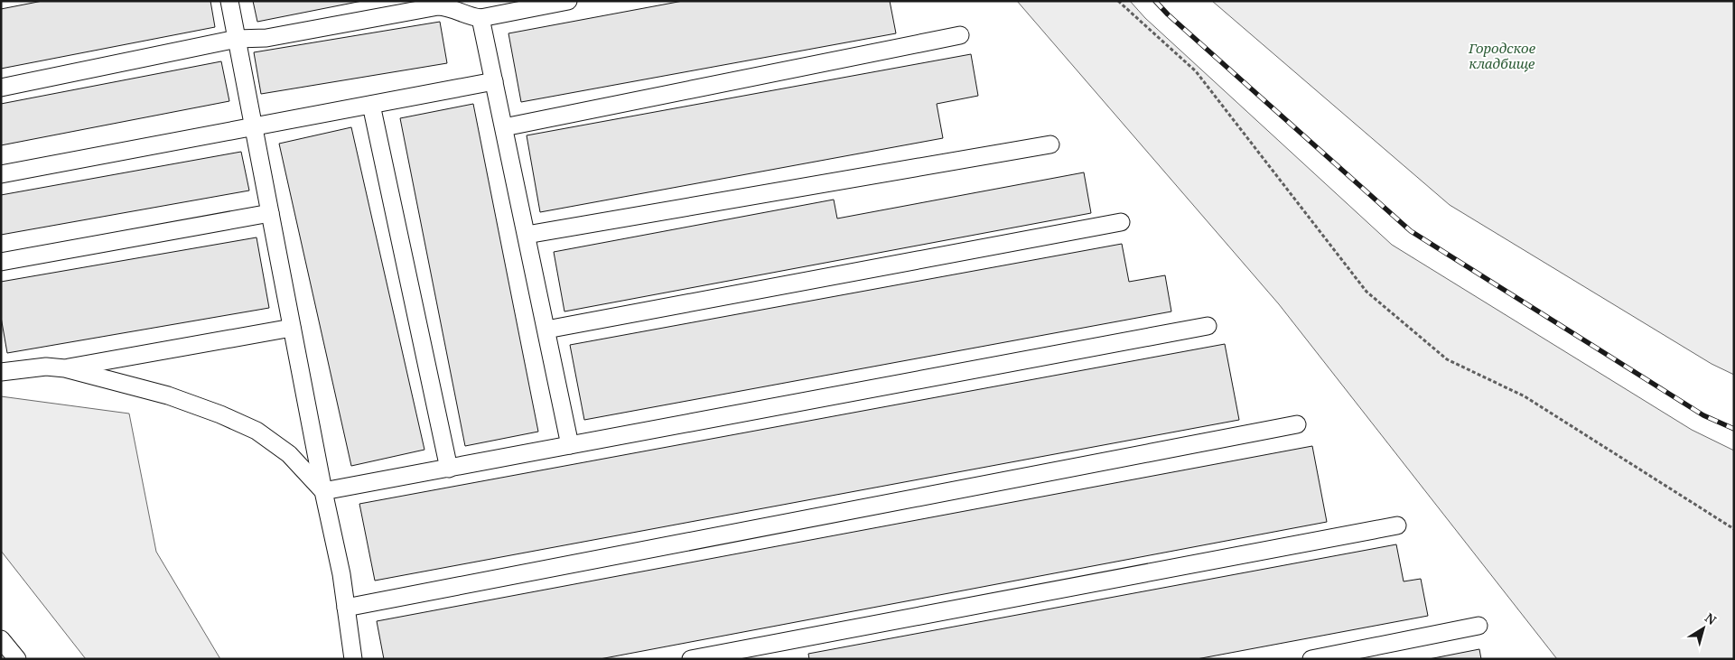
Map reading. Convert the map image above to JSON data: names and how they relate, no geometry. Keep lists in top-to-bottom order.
{
  "parks": ["Городское кладбище"],
  "north": "top right"
}
